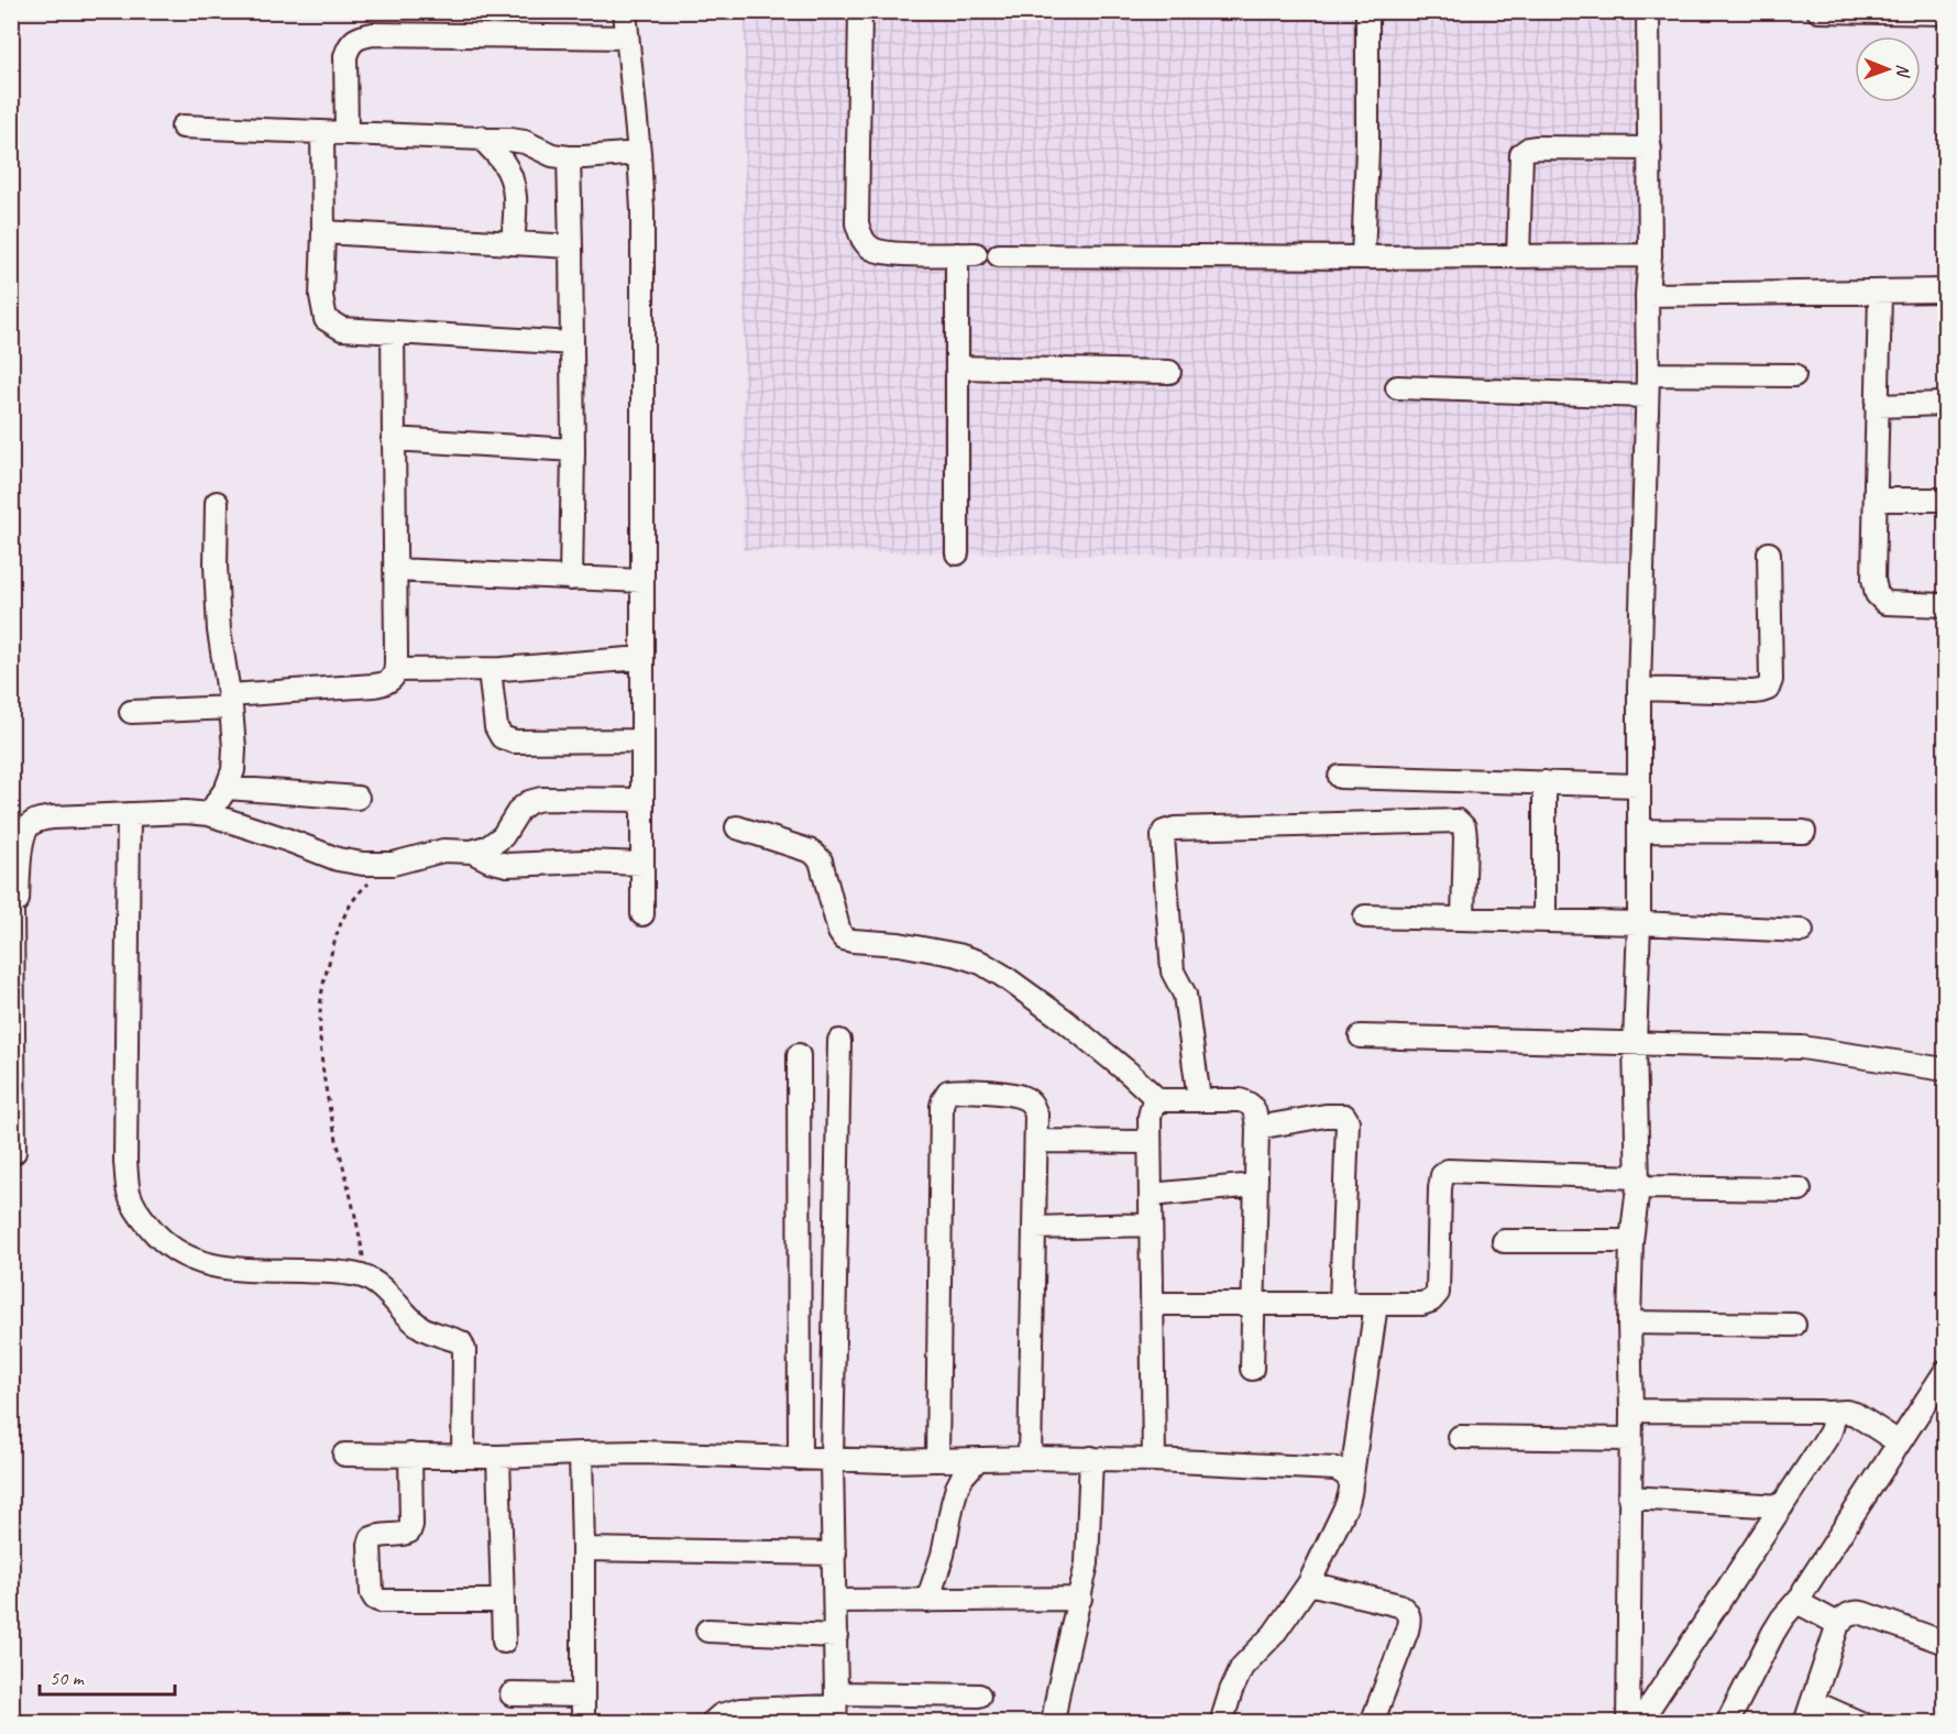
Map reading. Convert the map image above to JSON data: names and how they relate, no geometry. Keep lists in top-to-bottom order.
{
  "scale_bar": "50 m",
  "north": "right"
}
